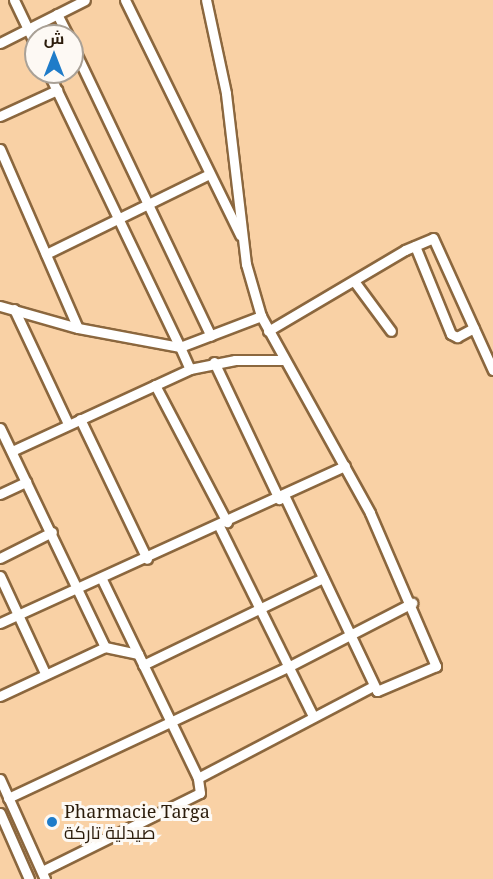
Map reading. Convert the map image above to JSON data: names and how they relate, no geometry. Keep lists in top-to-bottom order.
{
  "places": ["Pharmacie Targa صيدلية تاركة"],
  "north": "top"
}
